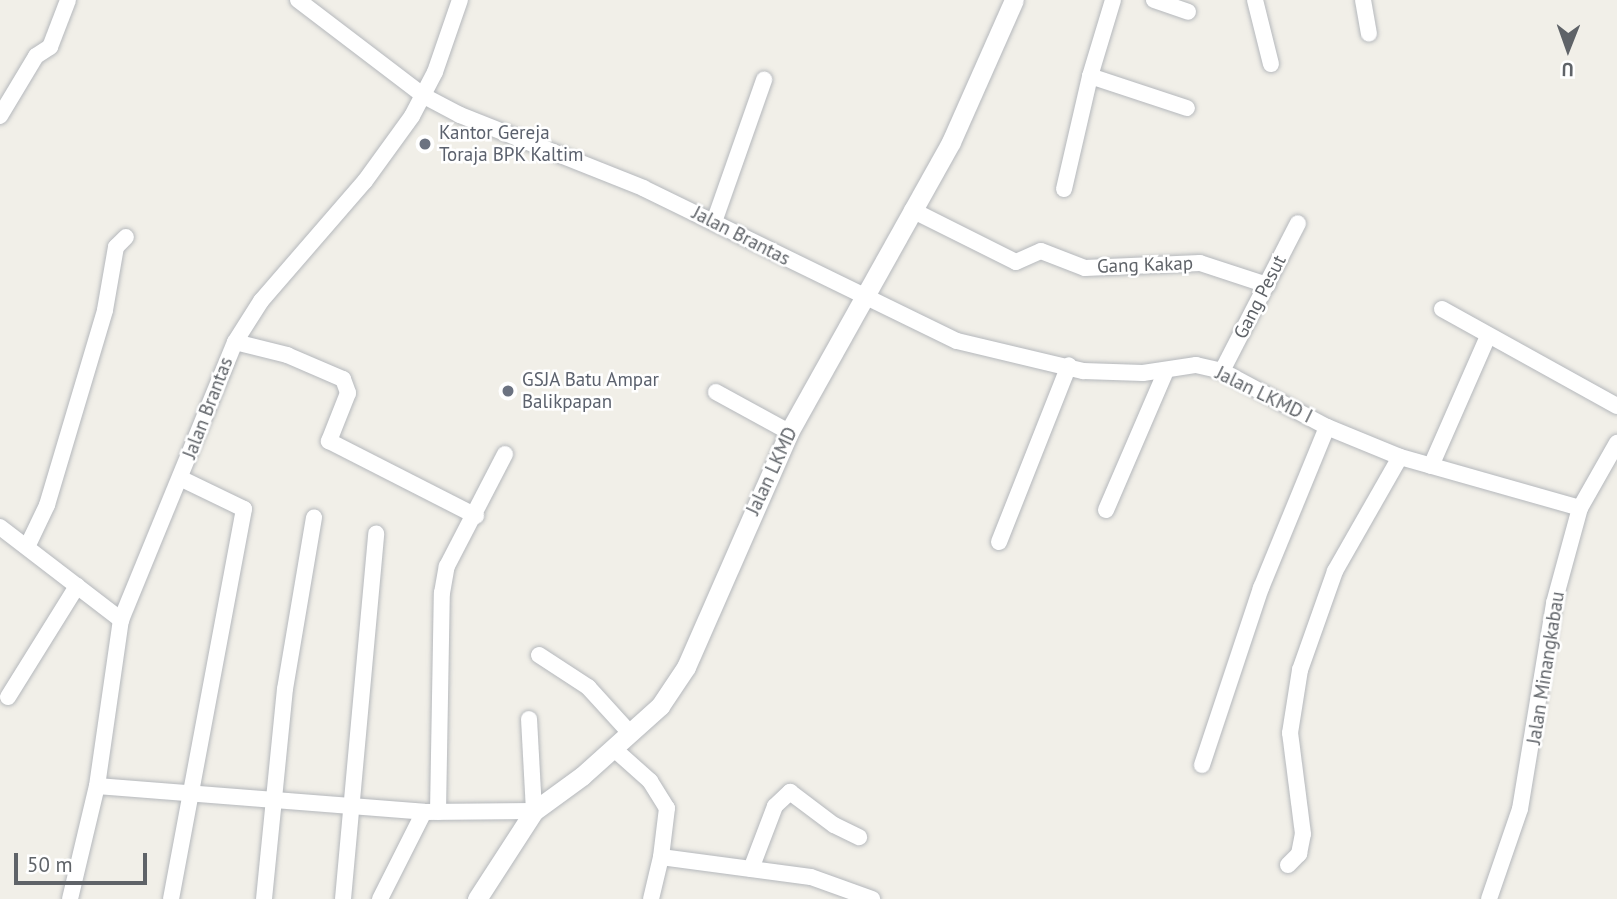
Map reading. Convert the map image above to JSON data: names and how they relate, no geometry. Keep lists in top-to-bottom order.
{
  "streets": {
    "street": [
      "Jalan Brantas",
      "Gang Kakap",
      "Gang Pesut",
      "Jalan LKMD I",
      "Jalan LKMD",
      "Jalan Minangkabau"
    ]
  },
  "crossings": [
    ["Jalan Brantas", "Jalan LKMD I"],
    ["Jalan Brantas", "Jalan LKMD"],
    ["Gang Kakap", "Gang Pesut"],
    ["Gang Kakap", "Jalan LKMD"],
    ["Gang Pesut", "Jalan LKMD I"],
    ["Jalan LKMD I", "Jalan LKMD"],
    ["Jalan LKMD I", "Jalan Minangkabau"]
  ],
  "places": ["Kantor Gereja Toraja BPK Kaltim", "GSJA Batu Ampar Balikpapan"],
  "scale_bar": "50 m",
  "north": "bottom"
}
